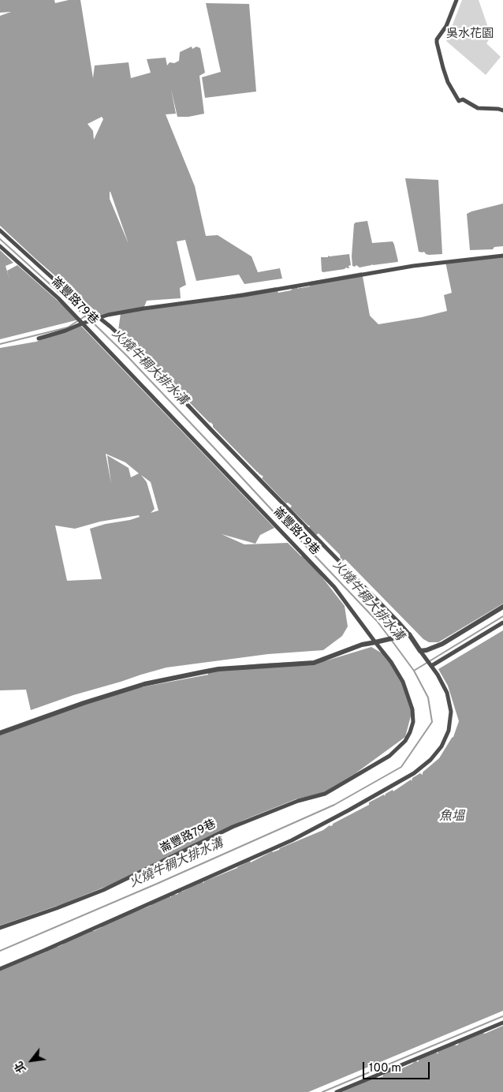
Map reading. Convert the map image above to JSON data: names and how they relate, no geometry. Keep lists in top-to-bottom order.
{
  "streets": {
    "street": ["崙豐路79巷"]
  },
  "water": ["火燒牛稠大排水溝", "魚塭"],
  "parks": ["吳水花園"],
  "scale_bar": "100 m",
  "north": "bottom left"
}
